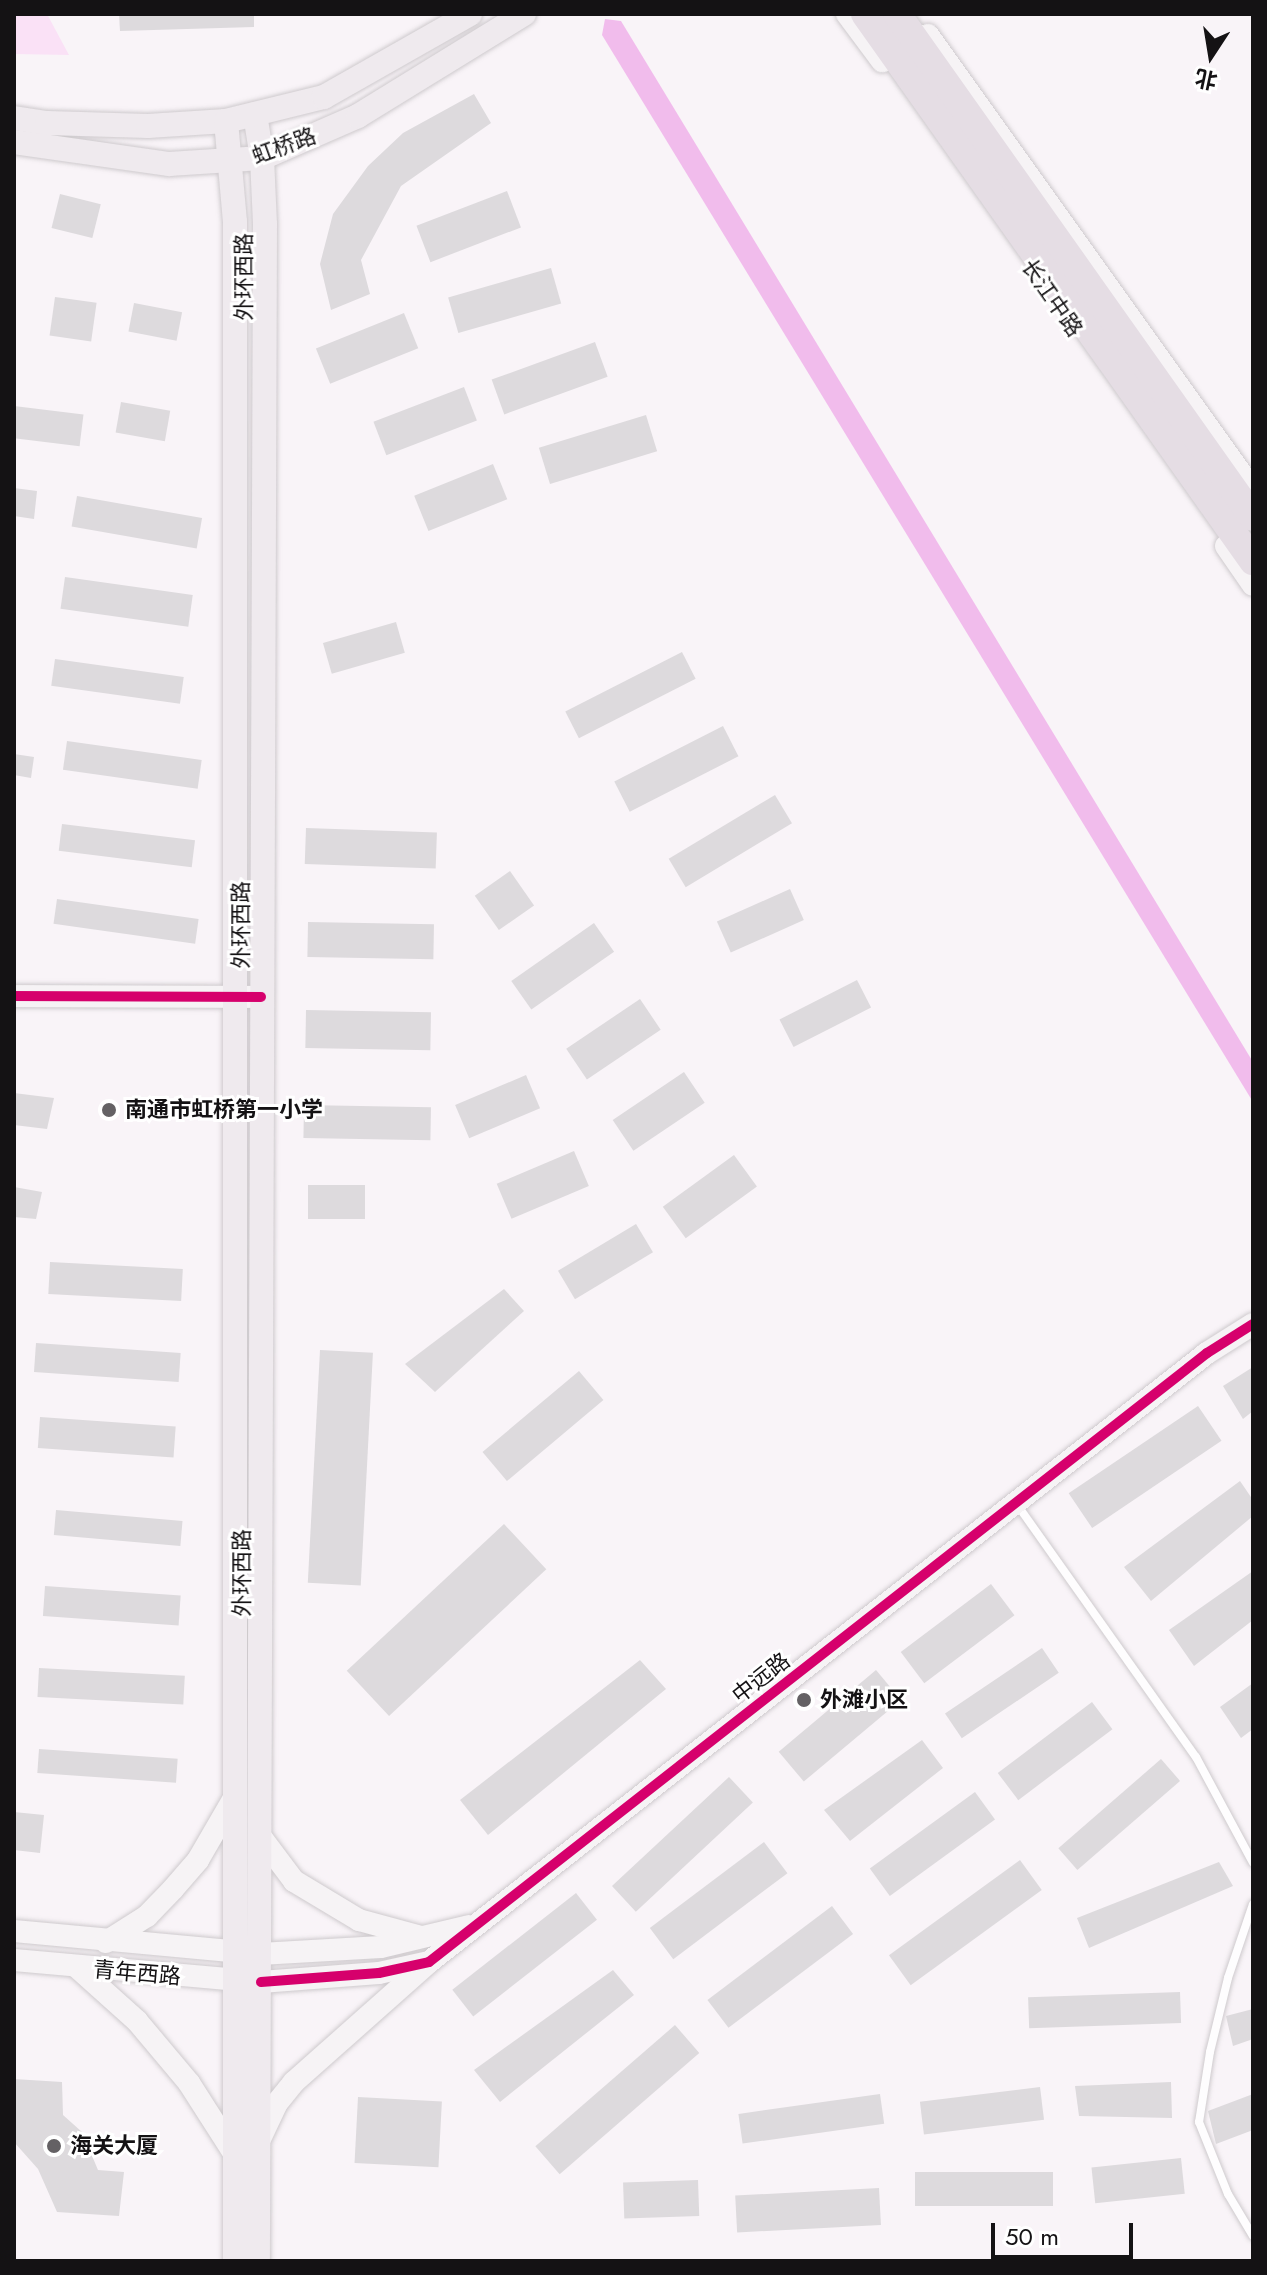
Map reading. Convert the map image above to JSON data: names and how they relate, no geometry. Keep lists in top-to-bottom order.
{
  "streets": {
    "highway": ["长江中路"],
    "main road": [
      "虹桥路",
      "外环西路",
      "中远路",
      "青年西路"
    ]
  },
  "crossings": [
    ["虹桥路", "外环西路"],
    ["外环西路", "中远路"],
    ["外环西路", "青年西路"],
    ["中远路", "青年西路"]
  ],
  "places": ["南通市虹桥第一小学", "外滩小区", "海关大厦"],
  "scale_bar": "50 m",
  "north": "bottom"
}
